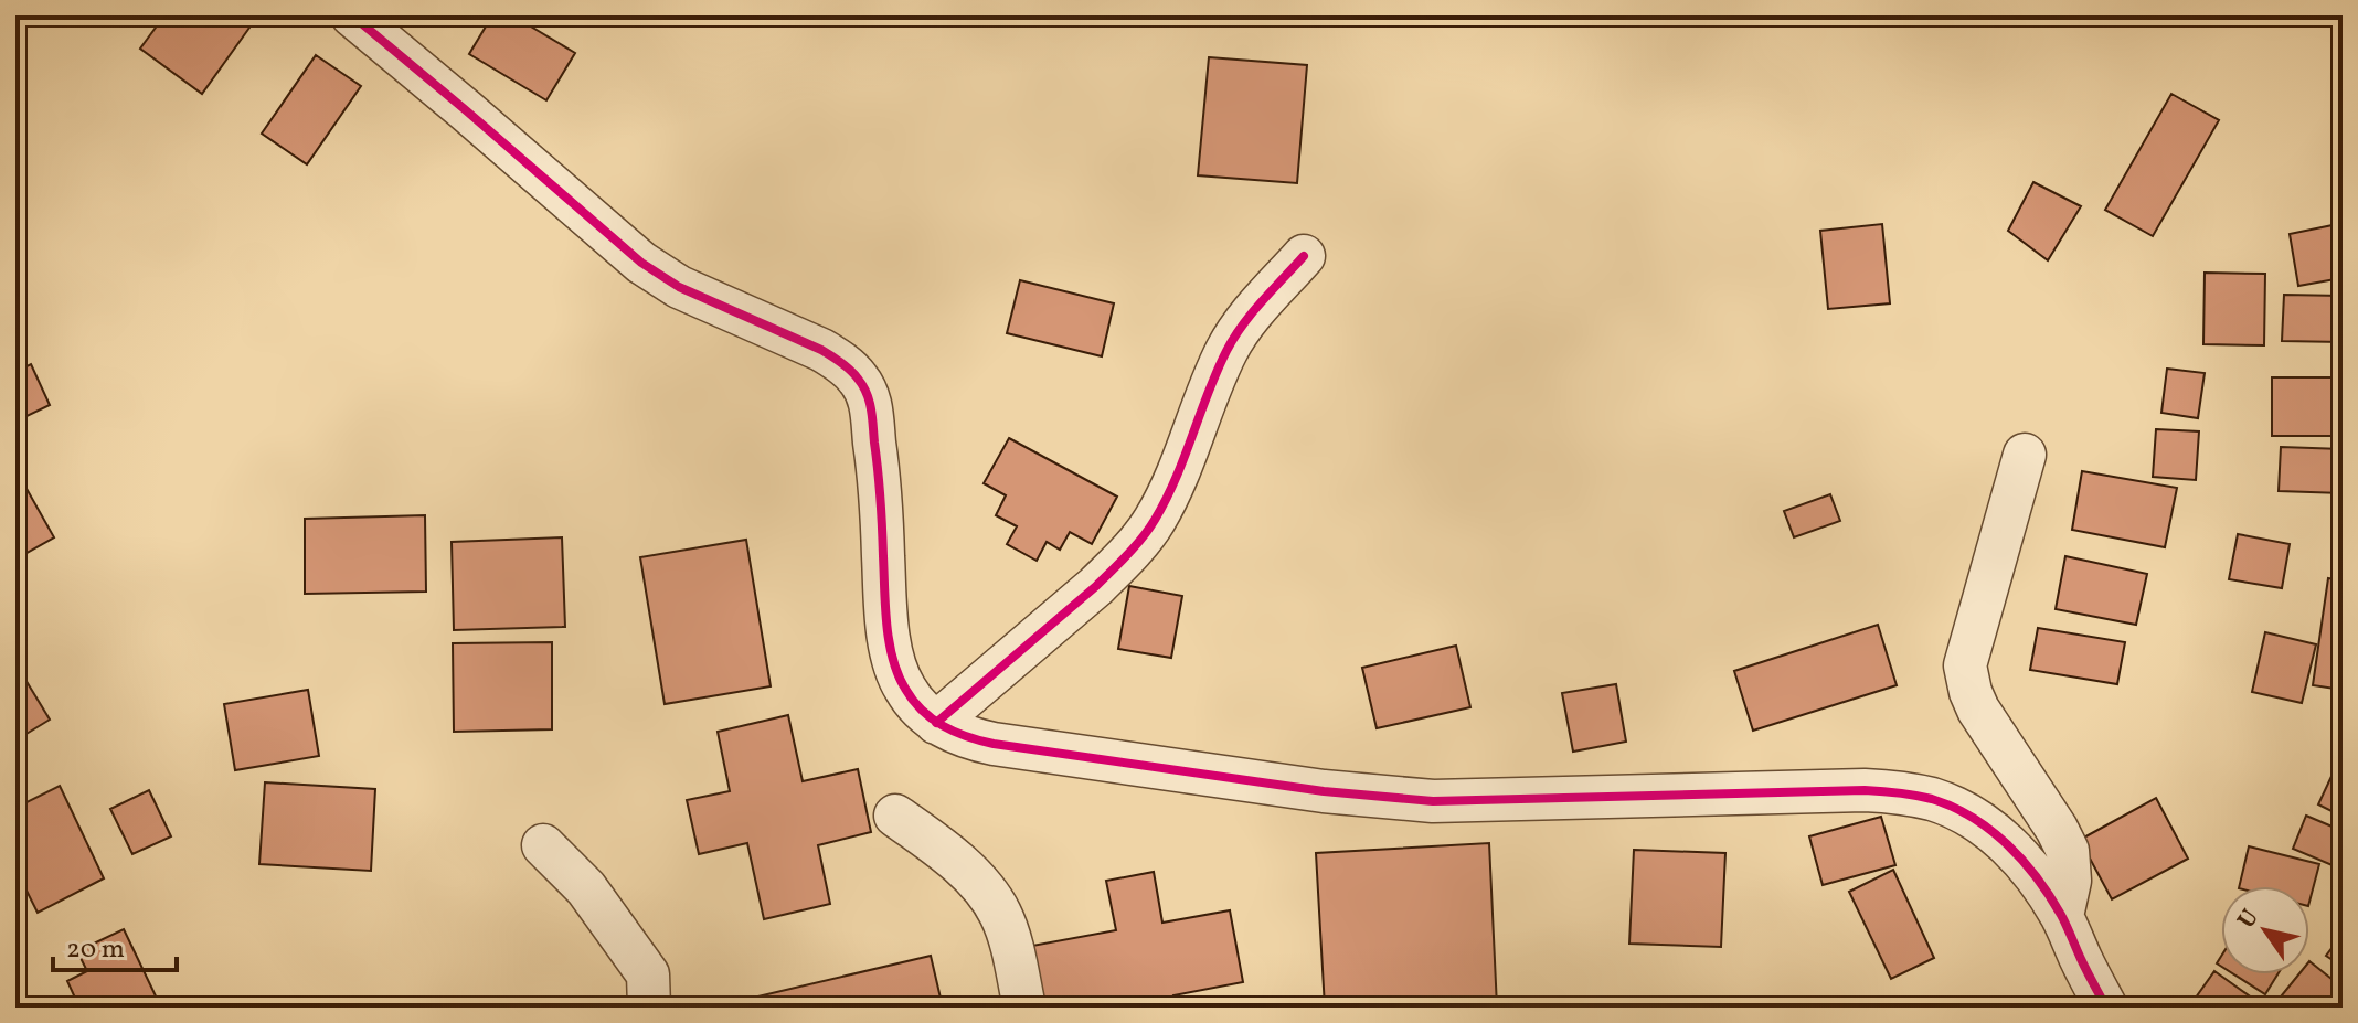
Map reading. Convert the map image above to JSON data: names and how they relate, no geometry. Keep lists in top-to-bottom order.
{
  "scale_bar": "20 m",
  "north": "top left"
}
